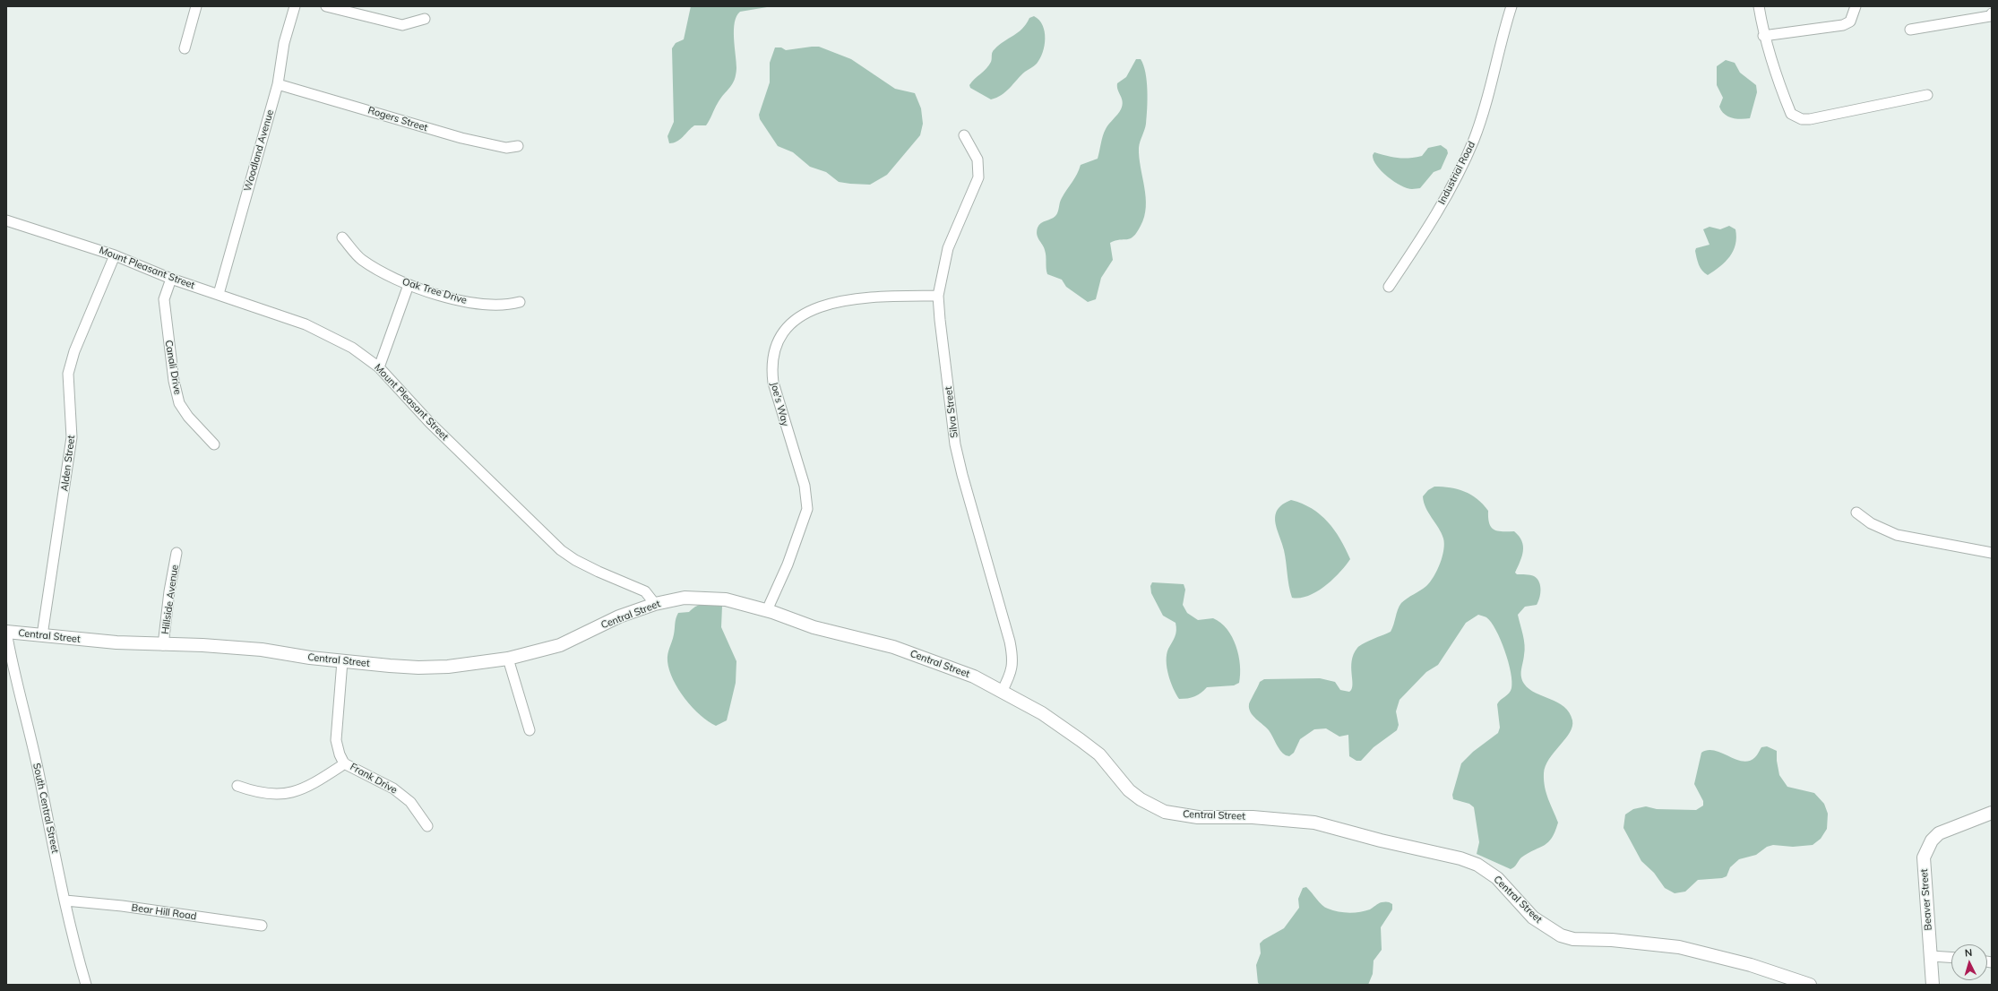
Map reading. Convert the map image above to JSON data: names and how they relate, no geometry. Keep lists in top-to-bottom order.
{
  "streets": {
    "street": [
      "Rogers Street",
      "Woodland Avenue",
      "Industrial Road",
      "Mount Pleasant Street",
      "Oak Tree Drive",
      "Canali Drive",
      "Joe's Way",
      "Silva Street",
      "Alden Street",
      "Hillside Avenue",
      "Central Street",
      "Frank Drive",
      "South Central Street",
      "Beaver Street",
      "Bear Hill Road"
    ]
  },
  "crossings": [
    ["Rogers Street", "Woodland Avenue"],
    ["Woodland Avenue", "Mount Pleasant Street"],
    ["Mount Pleasant Street", "Canali Drive"],
    ["Mount Pleasant Street", "Alden Street"],
    ["Mount Pleasant Street", "Central Street"],
    ["Joe's Way", "Silva Street"],
    ["Joe's Way", "Central Street"],
    ["Silva Street", "Central Street"],
    ["Alden Street", "Central Street"],
    ["Hillside Avenue", "Central Street"],
    ["Central Street", "Frank Drive"],
    ["Central Street", "South Central Street"],
    ["South Central Street", "Bear Hill Road"]
  ],
  "north": "top"
}
